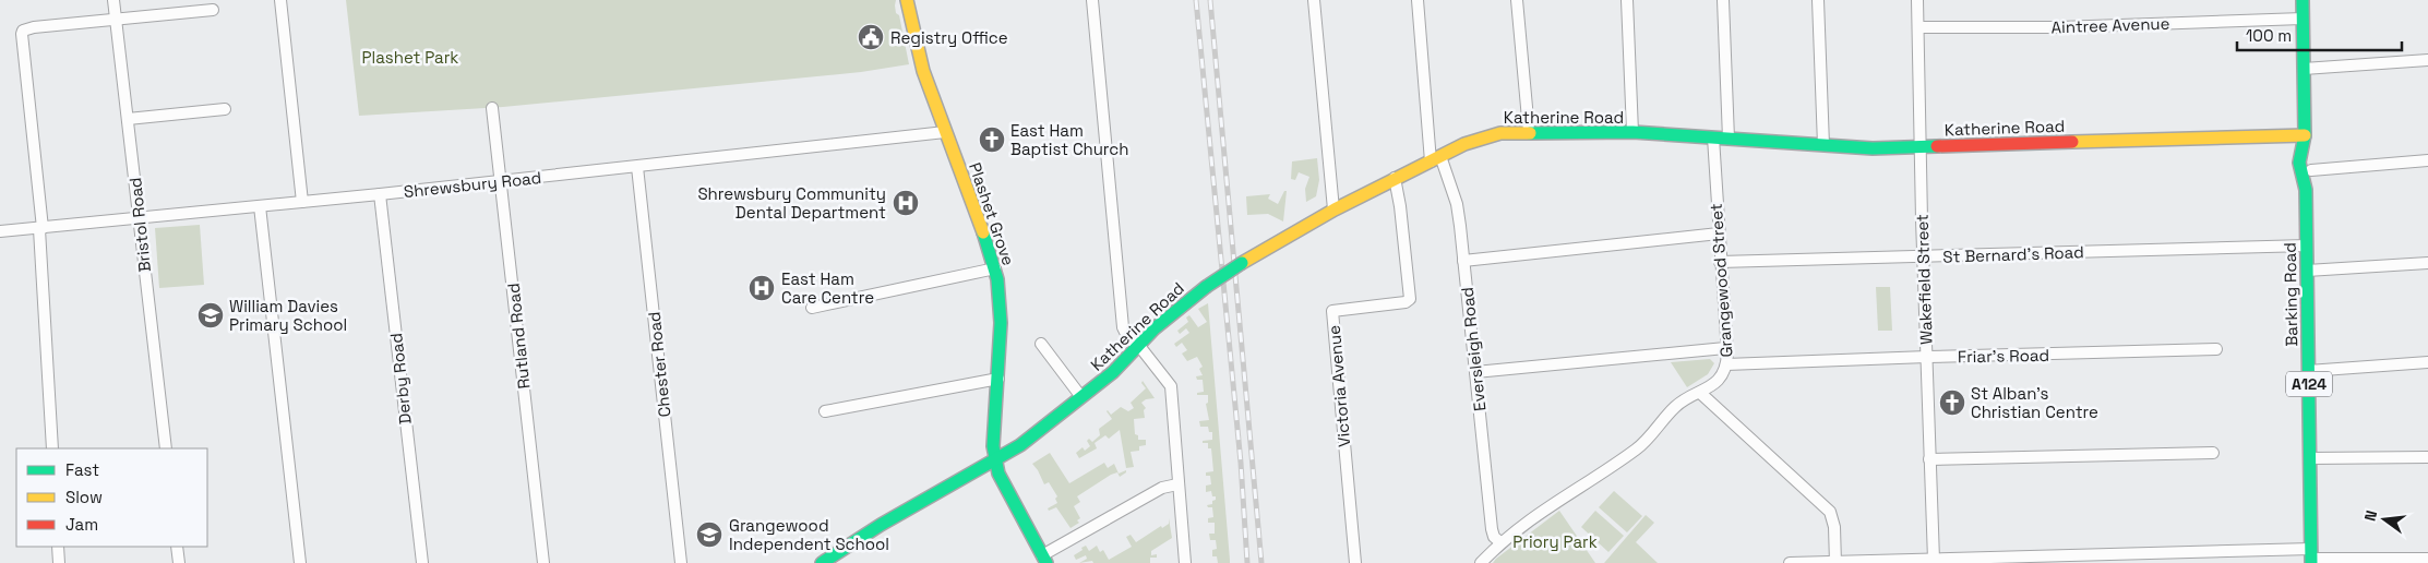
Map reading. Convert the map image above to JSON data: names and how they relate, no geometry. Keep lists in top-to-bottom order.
{
  "streets": {
    "main road": [
      "Katherine Road",
      "Plashet Grove",
      "Barking Road",
      "A124"
    ],
    "street": [
      "Aintree Avenue",
      "Shrewsbury Road",
      "Bristol Road",
      "St Bernard's Road",
      "Wakefield Street",
      "Grangewood Street",
      "Rutland Road",
      "Eversleigh Road",
      "Friar's Road",
      "Chester Road",
      "Derby Road",
      "Victoria Avenue"
    ]
  },
  "crossings": [
    ["Aintree Avenue", "Wakefield Street"],
    ["Aintree Avenue", "Barking Road"],
    ["Katherine Road", "Plashet Grove"],
    ["Katherine Road", "Wakefield Street"],
    ["Katherine Road", "Grangewood Street"],
    ["Katherine Road", "Barking Road"],
    ["Katherine Road", "Eversleigh Road"],
    ["Katherine Road", "Victoria Avenue"],
    ["Shrewsbury Road", "Plashet Grove"],
    ["Shrewsbury Road", "Bristol Road"],
    ["Shrewsbury Road", "Rutland Road"],
    ["Shrewsbury Road", "Chester Road"],
    ["Shrewsbury Road", "Derby Road"],
    ["St Bernard's Road", "Wakefield Street"],
    ["St Bernard's Road", "Grangewood Street"],
    ["St Bernard's Road", "Barking Road"],
    ["Wakefield Street", "Friar's Road"],
    ["Grangewood Street", "Eversleigh Road"],
    ["Grangewood Street", "Friar's Road"]
  ],
  "parks": ["Plashet Park", "Priory Park"],
  "places": {
    "public building": ["Registry Office"],
    "church": ["East Ham Baptist Church", "St Alban's Christian Centre"],
    "hospital": ["Shrewsbury Community Dental Department", "East Ham Care Centre"],
    "school or university": ["William Davies Primary School", "Grangewood Independent School"]
  },
  "legend": ["Fast", "Slow", "Jam"],
  "scale_bar": "100 m",
  "north": "left"
}
